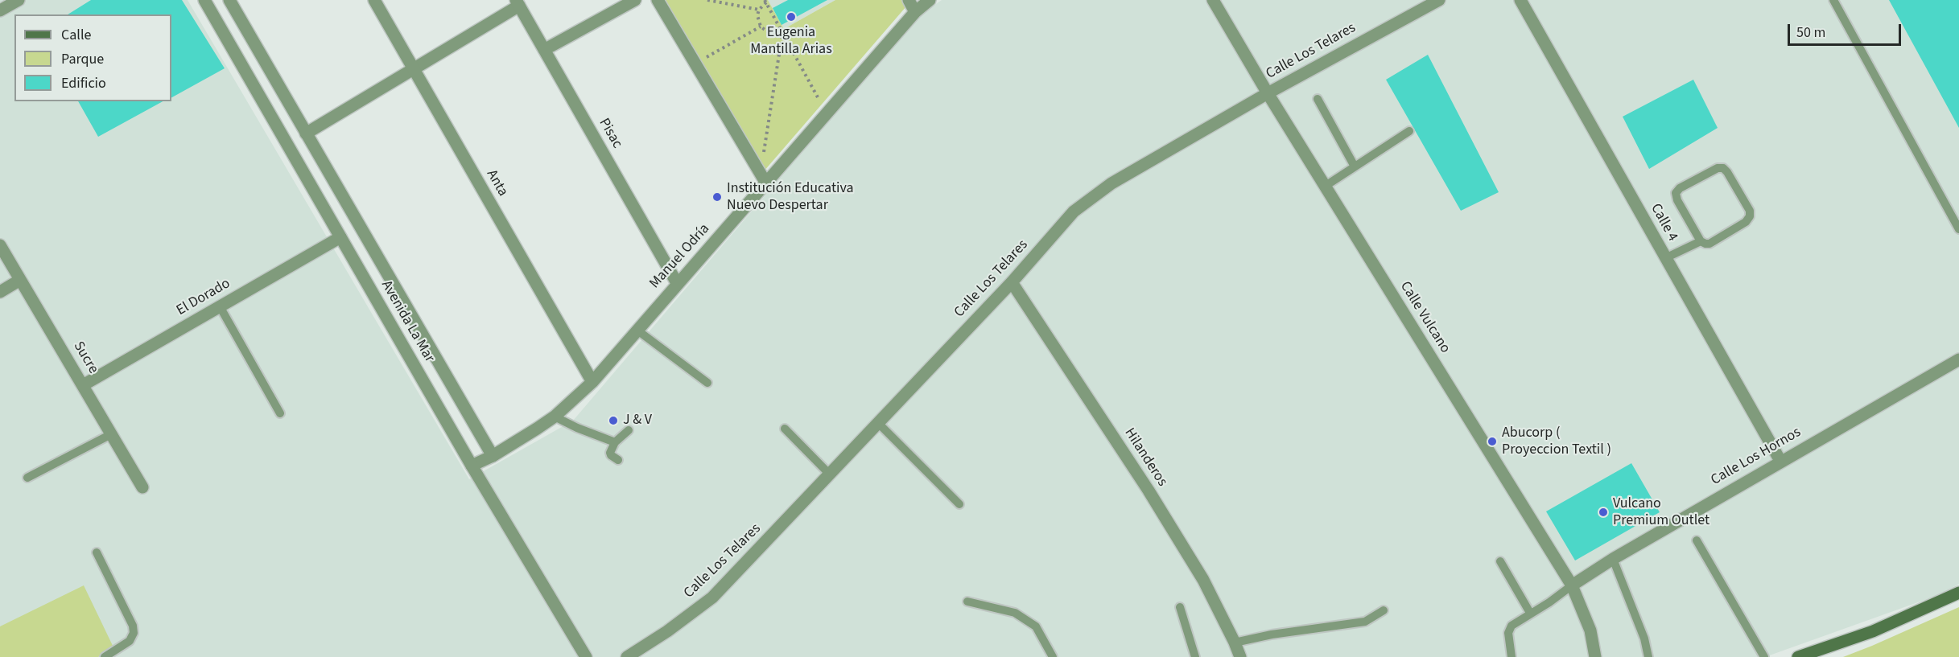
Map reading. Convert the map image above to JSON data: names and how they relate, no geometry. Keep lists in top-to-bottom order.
{
  "streets": {
    "street": [
      "Calle Los Telares",
      "Pisac",
      "Anta",
      "Calle 4",
      "Manuel Odría",
      "El Dorado",
      "Calle Vulcano",
      "Avenida La Mar",
      "Sucre",
      "Calle Los Hornos",
      "Hilanderos"
    ]
  },
  "crossings": [
    ["Calle Los Telares", "Calle Vulcano"],
    ["Calle Los Telares", "Hilanderos"],
    ["Pisac", "Manuel Odría"],
    ["Anta", "Manuel Odría"],
    ["Calle 4", "Calle Los Hornos"],
    ["Manuel Odría", "Avenida La Mar"],
    ["El Dorado", "Avenida La Mar"],
    ["El Dorado", "Sucre"],
    ["Calle Vulcano", "Calle Los Hornos"]
  ],
  "places": [
    "Eugenia Mantilla Arias",
    "Institución Educativa Nuevo Despertar",
    "J & V",
    "Abucorp ( Proyeccion Textil )",
    "Vulcano Premium Outlet"
  ],
  "legend": ["Calle", "Parque", "Edificio"],
  "scale_bar": "50 m"
}
